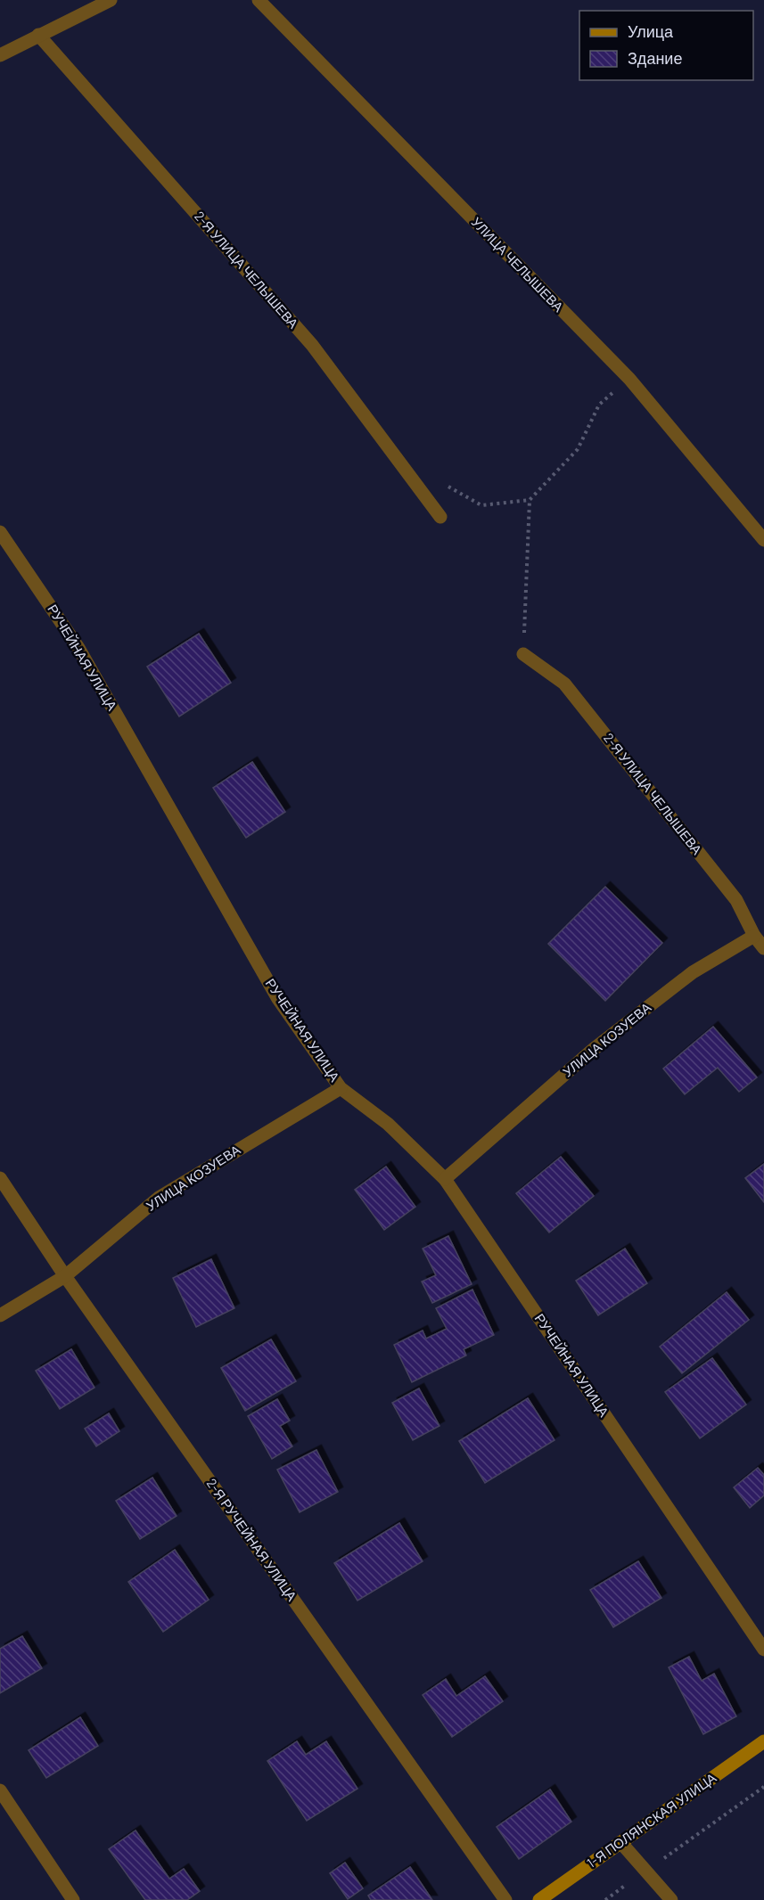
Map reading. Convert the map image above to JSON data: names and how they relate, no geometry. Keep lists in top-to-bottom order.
{
  "streets": {
    "street": [
      "УЛИЦА ЧЕЛЫШЕВА",
      "2-Я УЛИЦА ЧЕЛЫШЕВА",
      "РУЧЕЙНАЯ УЛИЦА",
      "УЛИЦА КОЗУЕВА",
      "2-Я РУЧЕЙНАЯ УЛИЦА",
      "1-Я ПОЛЯНСКАЯ УЛИЦА"
    ]
  },
  "crossings": [
    ["2-Я УЛИЦА ЧЕЛЫШЕВА", "УЛИЦА КОЗУЕВА"],
    ["РУЧЕЙНАЯ УЛИЦА", "УЛИЦА КОЗУЕВА"],
    ["УЛИЦА КОЗУЕВА", "2-Я РУЧЕЙНАЯ УЛИЦА"]
  ],
  "legend": ["Улица", "Здание"]
}
